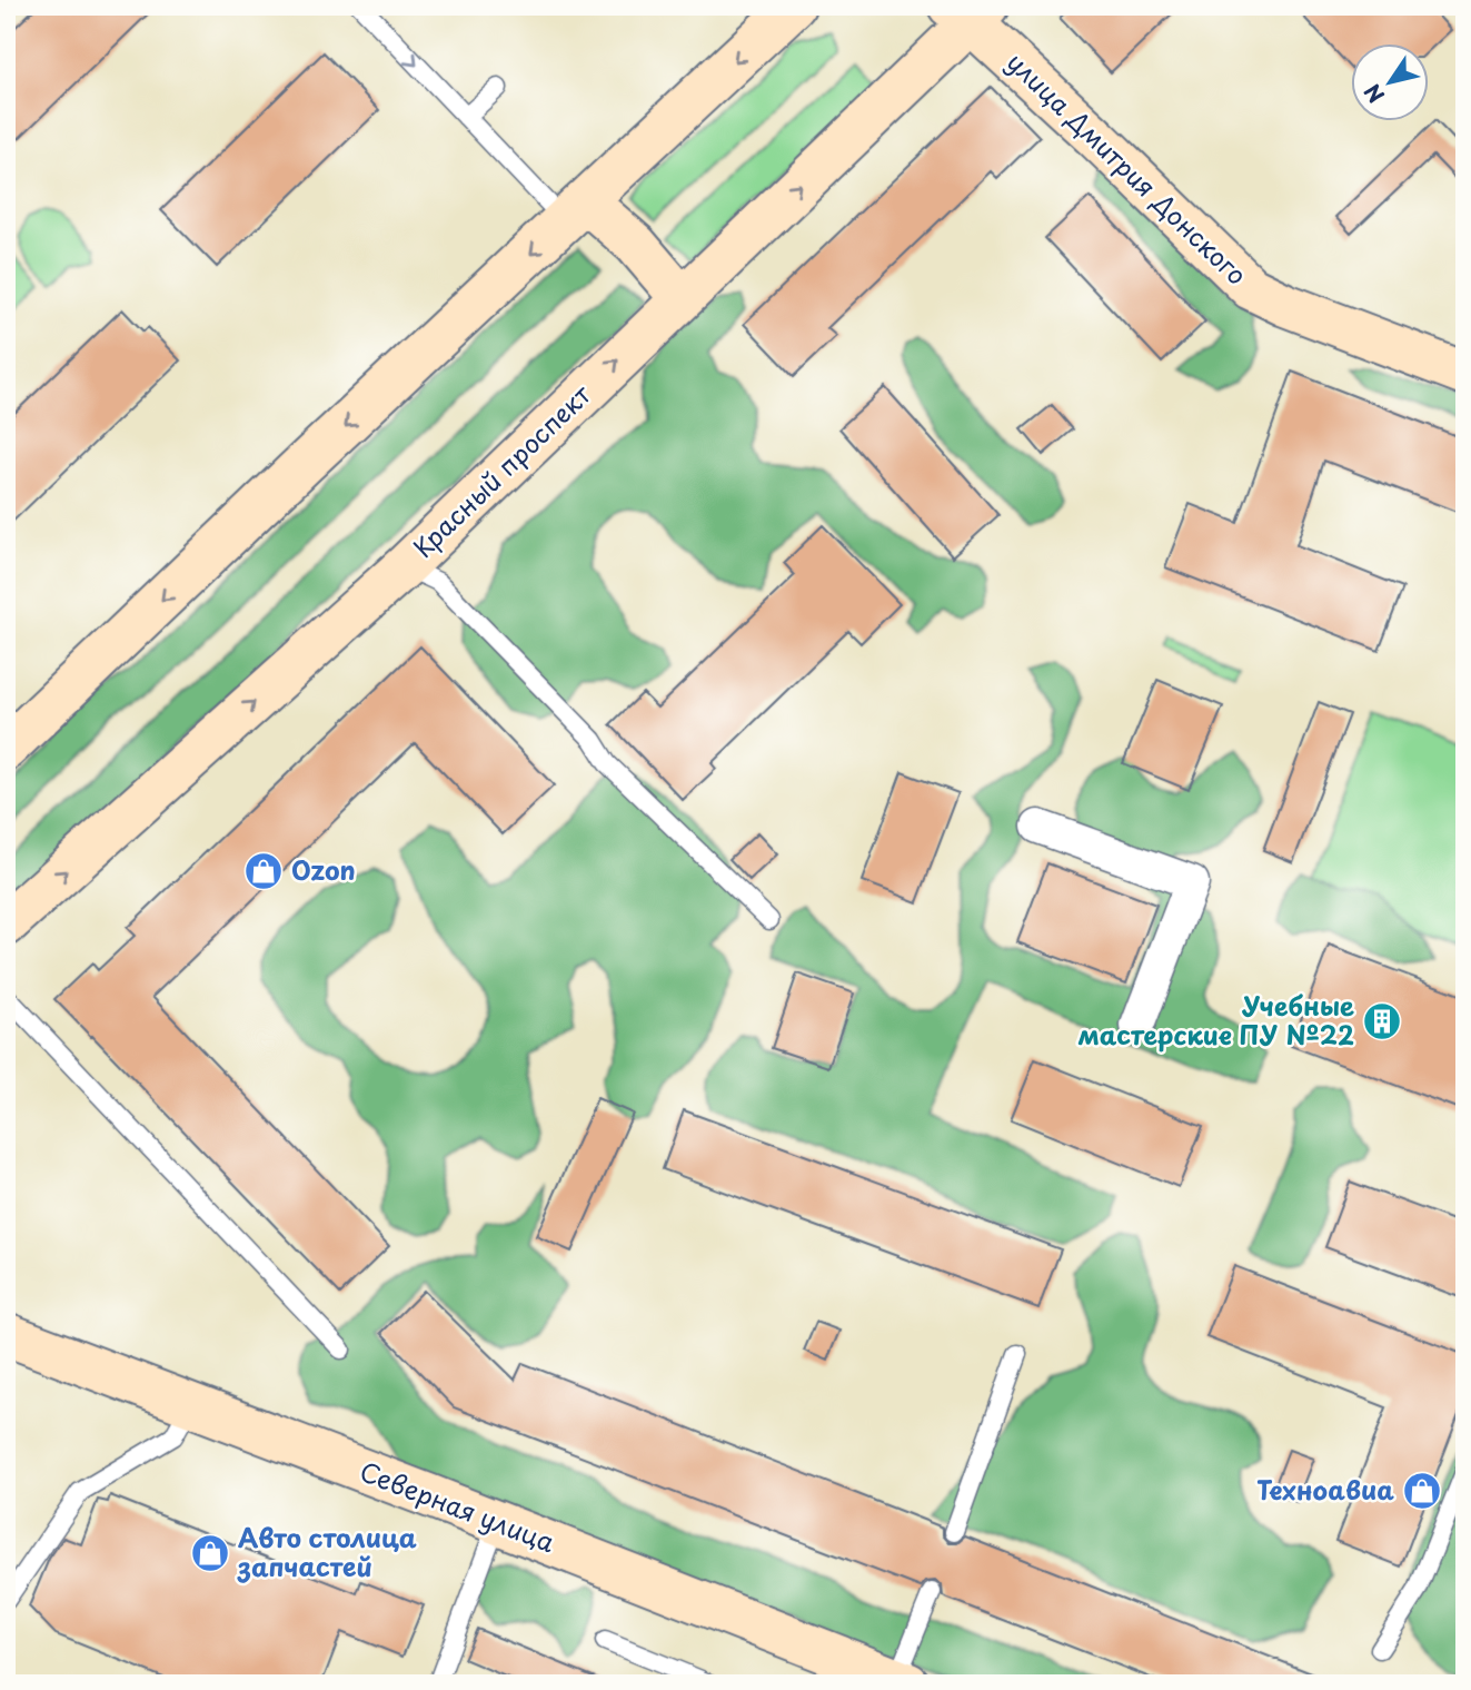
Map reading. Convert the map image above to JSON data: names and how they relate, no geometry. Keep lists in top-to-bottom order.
{
  "streets": {
    "main road": ["улица Дмитрия Донского", "Красный проспект", "Северная улица"]
  },
  "crossings": [
    ["улица Дмитрия Донского", "Красный проспект"]
  ],
  "places": {
    "shop": ["Ozon", "Техноавиа", "Авто столица запчастей"],
    "building": ["Учебные мастерские ПУ №22"]
  },
  "north": "bottom left"
}
